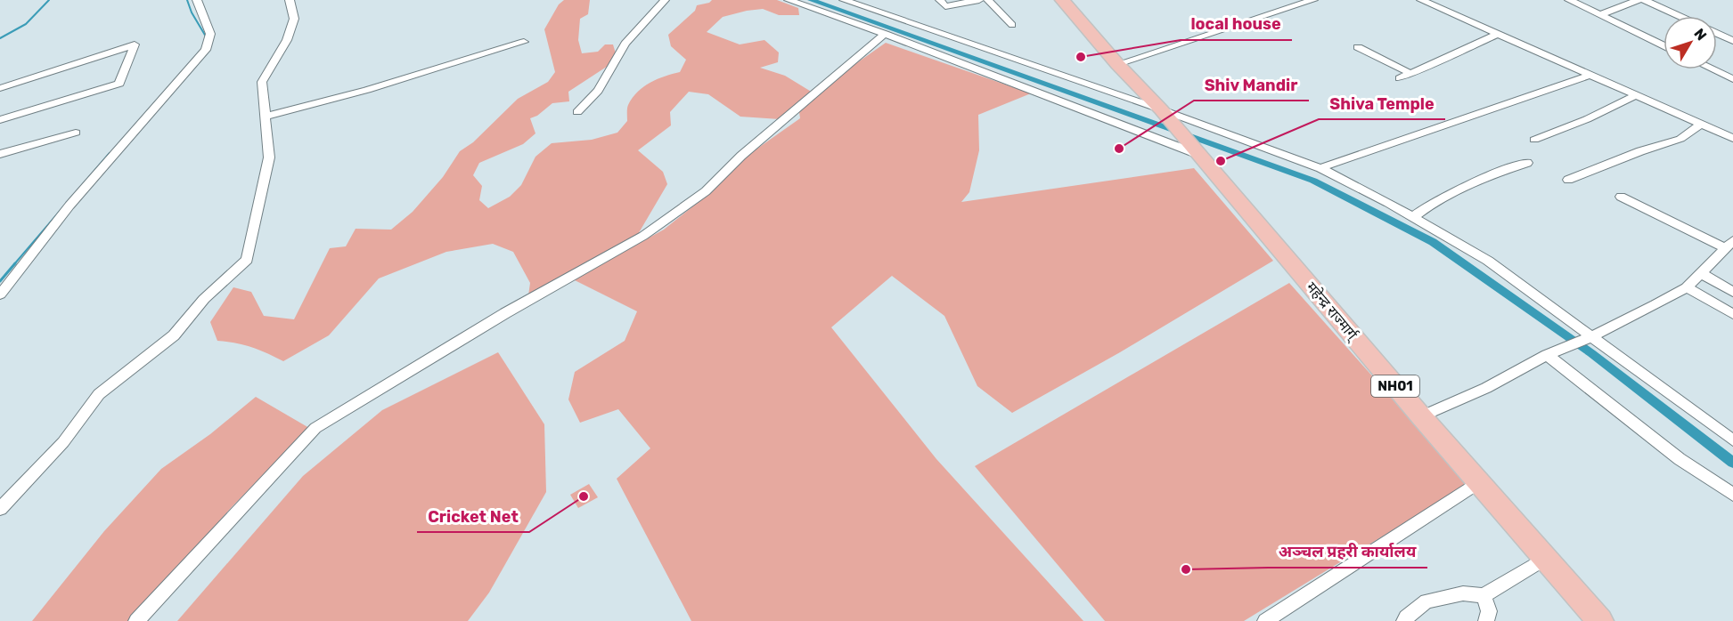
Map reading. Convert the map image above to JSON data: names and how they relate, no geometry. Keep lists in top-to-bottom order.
{
  "streets": {
    "highway": ["महेन्द्र राज्मार्ग्", "NH01"]
  },
  "places": [
    "local house",
    "Shiv Mandir",
    "Shiva Temple",
    "Cricket Net",
    "अञ्चल प्रहरी कार्यालय"
  ],
  "north": "top right"
}
